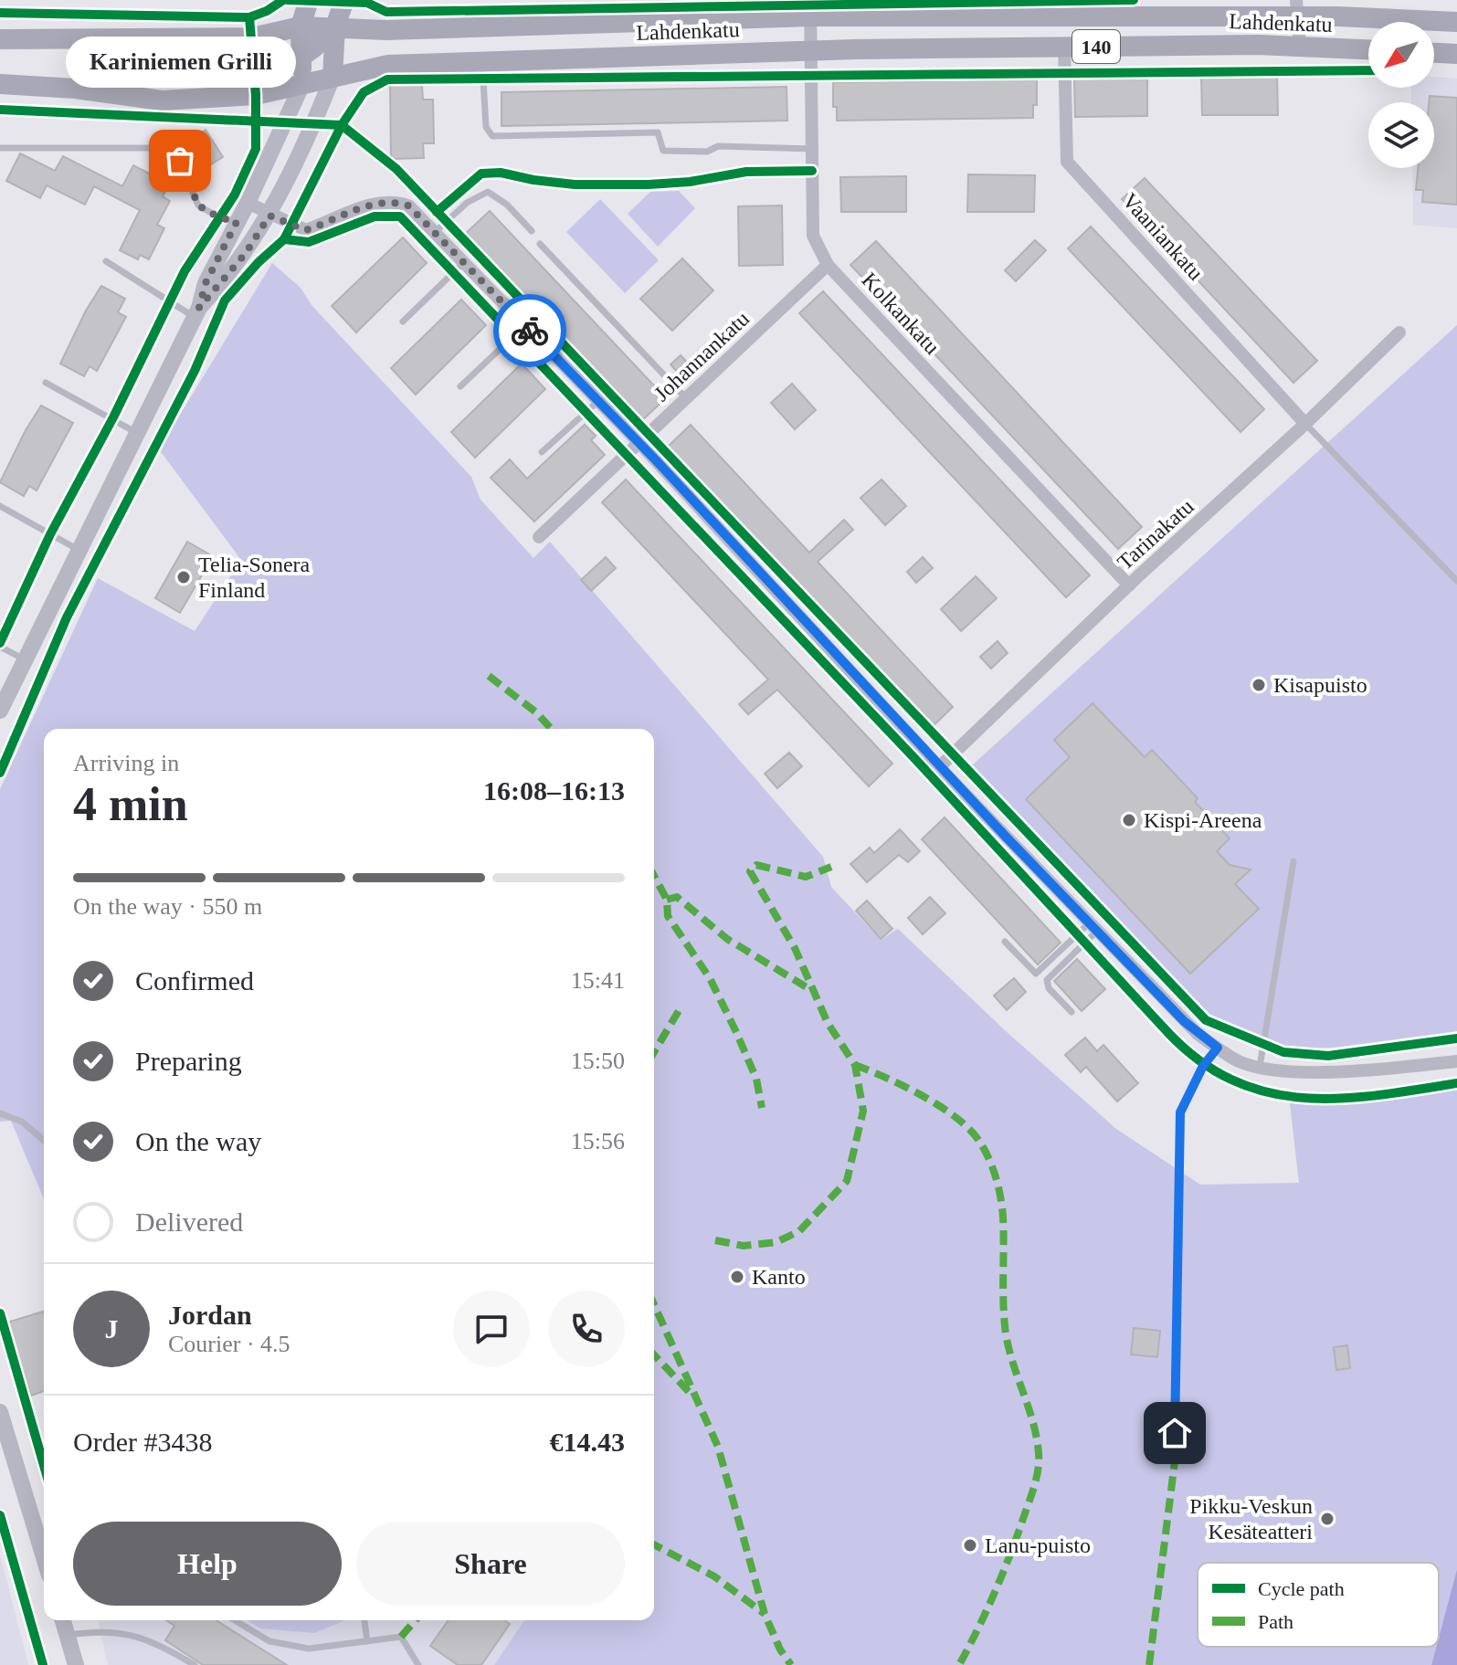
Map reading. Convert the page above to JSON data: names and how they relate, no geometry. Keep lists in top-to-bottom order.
{
  "streets": {
    "main road": ["Lahdenkatu", "140"],
    "street": [
      "Vaaniankatu",
      "Kolkankatu",
      "Johannankatu",
      "Tarinakatu"
    ]
  },
  "crossings": [
    ["Lahdenkatu", "Vaaniankatu"],
    ["Lahdenkatu", "Kolkankatu"],
    ["Vaaniankatu", "Tarinakatu"],
    ["Kolkankatu", "Johannankatu"],
    ["Kolkankatu", "Tarinakatu"]
  ],
  "places": [
    "Kariniemen Grilli",
    "Telia-Sonera Finland",
    "Kisapuisto",
    "Kispi-Areena",
    "Kanto",
    "Pikku-Veskun Kesäteatteri",
    "Lanu-puisto"
  ],
  "legend": ["Cycle path", "Path"],
  "north": "bottom left",
  "page": {
    "bubble": "Kariniemen Grilli",
    "heading": ["4 min", "Arriving in", "16:08–16:13"],
    "panel": [
      "Jordan",
      "Courier · 4.5",
      "Order #3438",
      "€14.43"
    ],
    "bar": "On the way · 550 m",
    "list": [
      ["Confirmed", "15:41"],
      ["Preparing", "15:50"],
      ["On the way", "15:56"],
      "Delivered"
    ],
    "round": "J",
    "buttons": ["Help", "Share"]
  }
}
